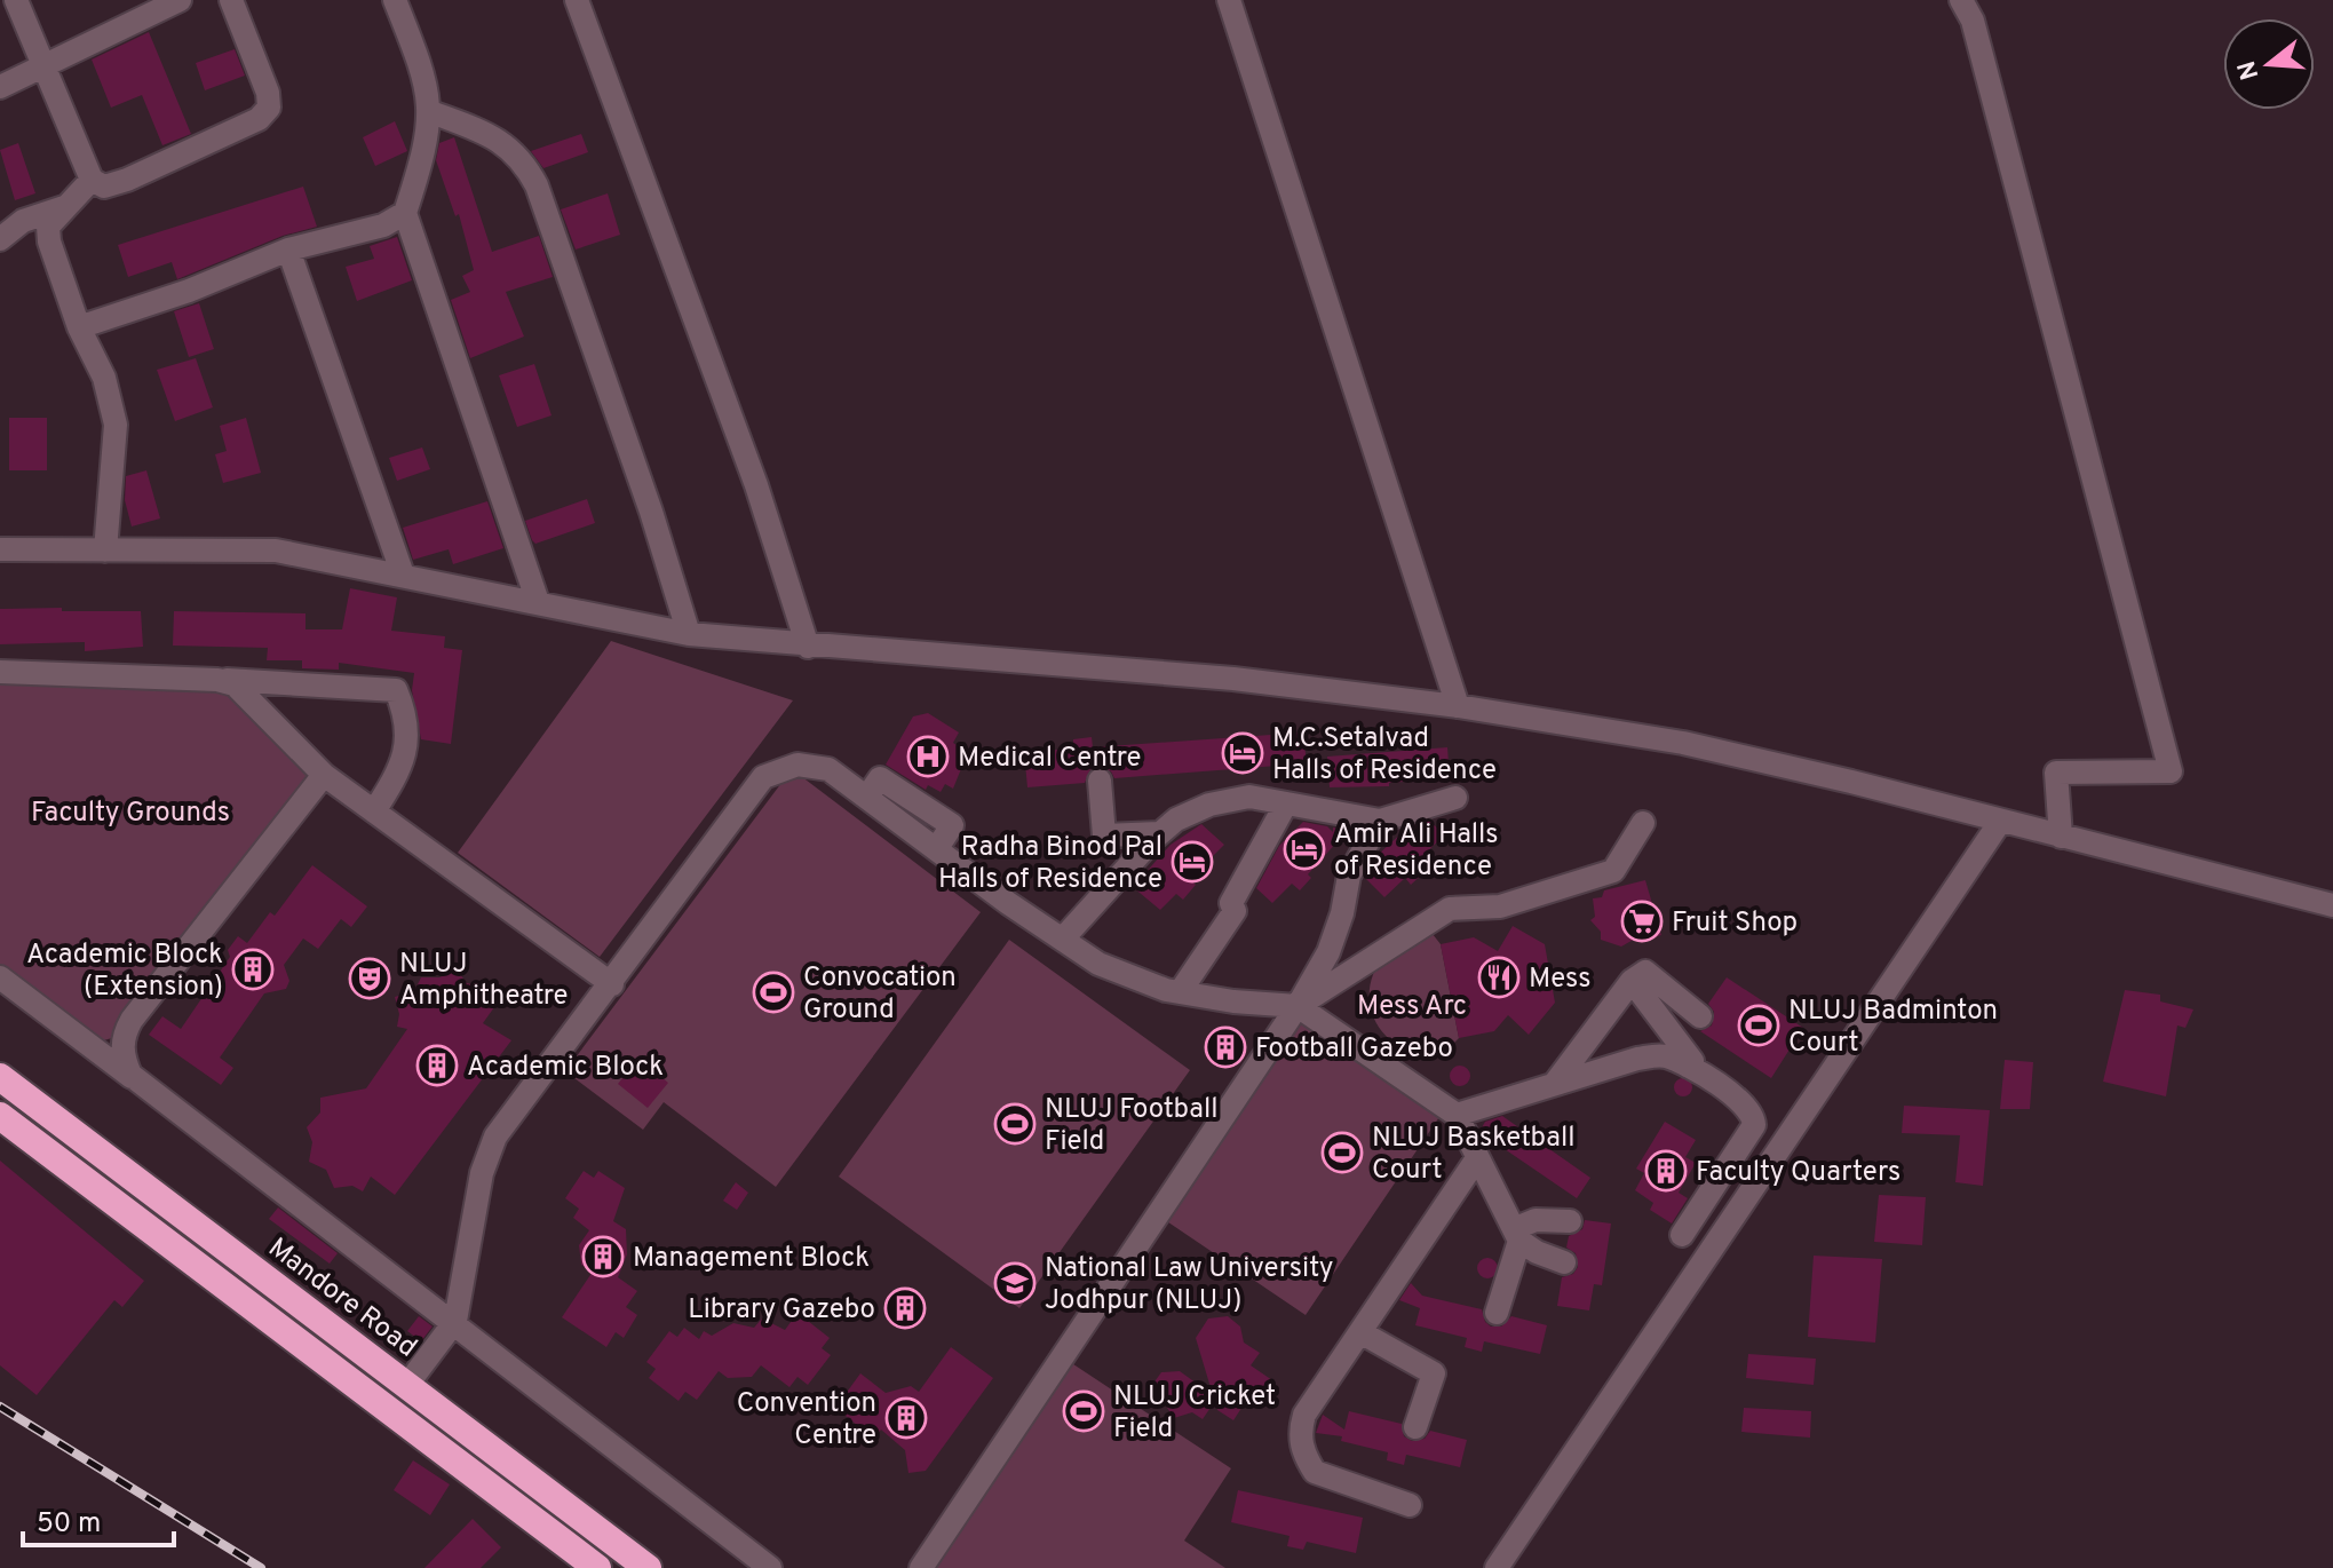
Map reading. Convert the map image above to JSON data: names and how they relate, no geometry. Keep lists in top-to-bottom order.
{
  "streets": {
    "highway": ["Mandore Road"]
  },
  "parks": ["Faculty Grounds", "Mess Arc"],
  "places": {
    "hotel": ["M.C.Setalvad Halls of Residence", "Amir Ali Halls of Residence", "Radha Binod Pal Halls of Residence"],
    "hospital": ["Medical Centre"],
    "supermarket": ["Fruit Shop"],
    "building": [
      "Academic Block (Extension)",
      "Football Gazebo",
      "Academic Block",
      "Faculty Quarters",
      "Management Block",
      "Library Gazebo",
      "Convention Centre"
    ],
    "restaurant": ["Mess"],
    "theatre": ["NLUJ Amphitheatre"],
    "sports": [
      "Convocation Ground",
      "NLUJ Badminton Court",
      "NLUJ Football Field",
      "NLUJ Basketball Court",
      "NLUJ Cricket Field"
    ],
    "school or university": ["National Law University Jodhpur (NLUJ)"]
  },
  "scale_bar": "50 m",
  "north": "left"
}
